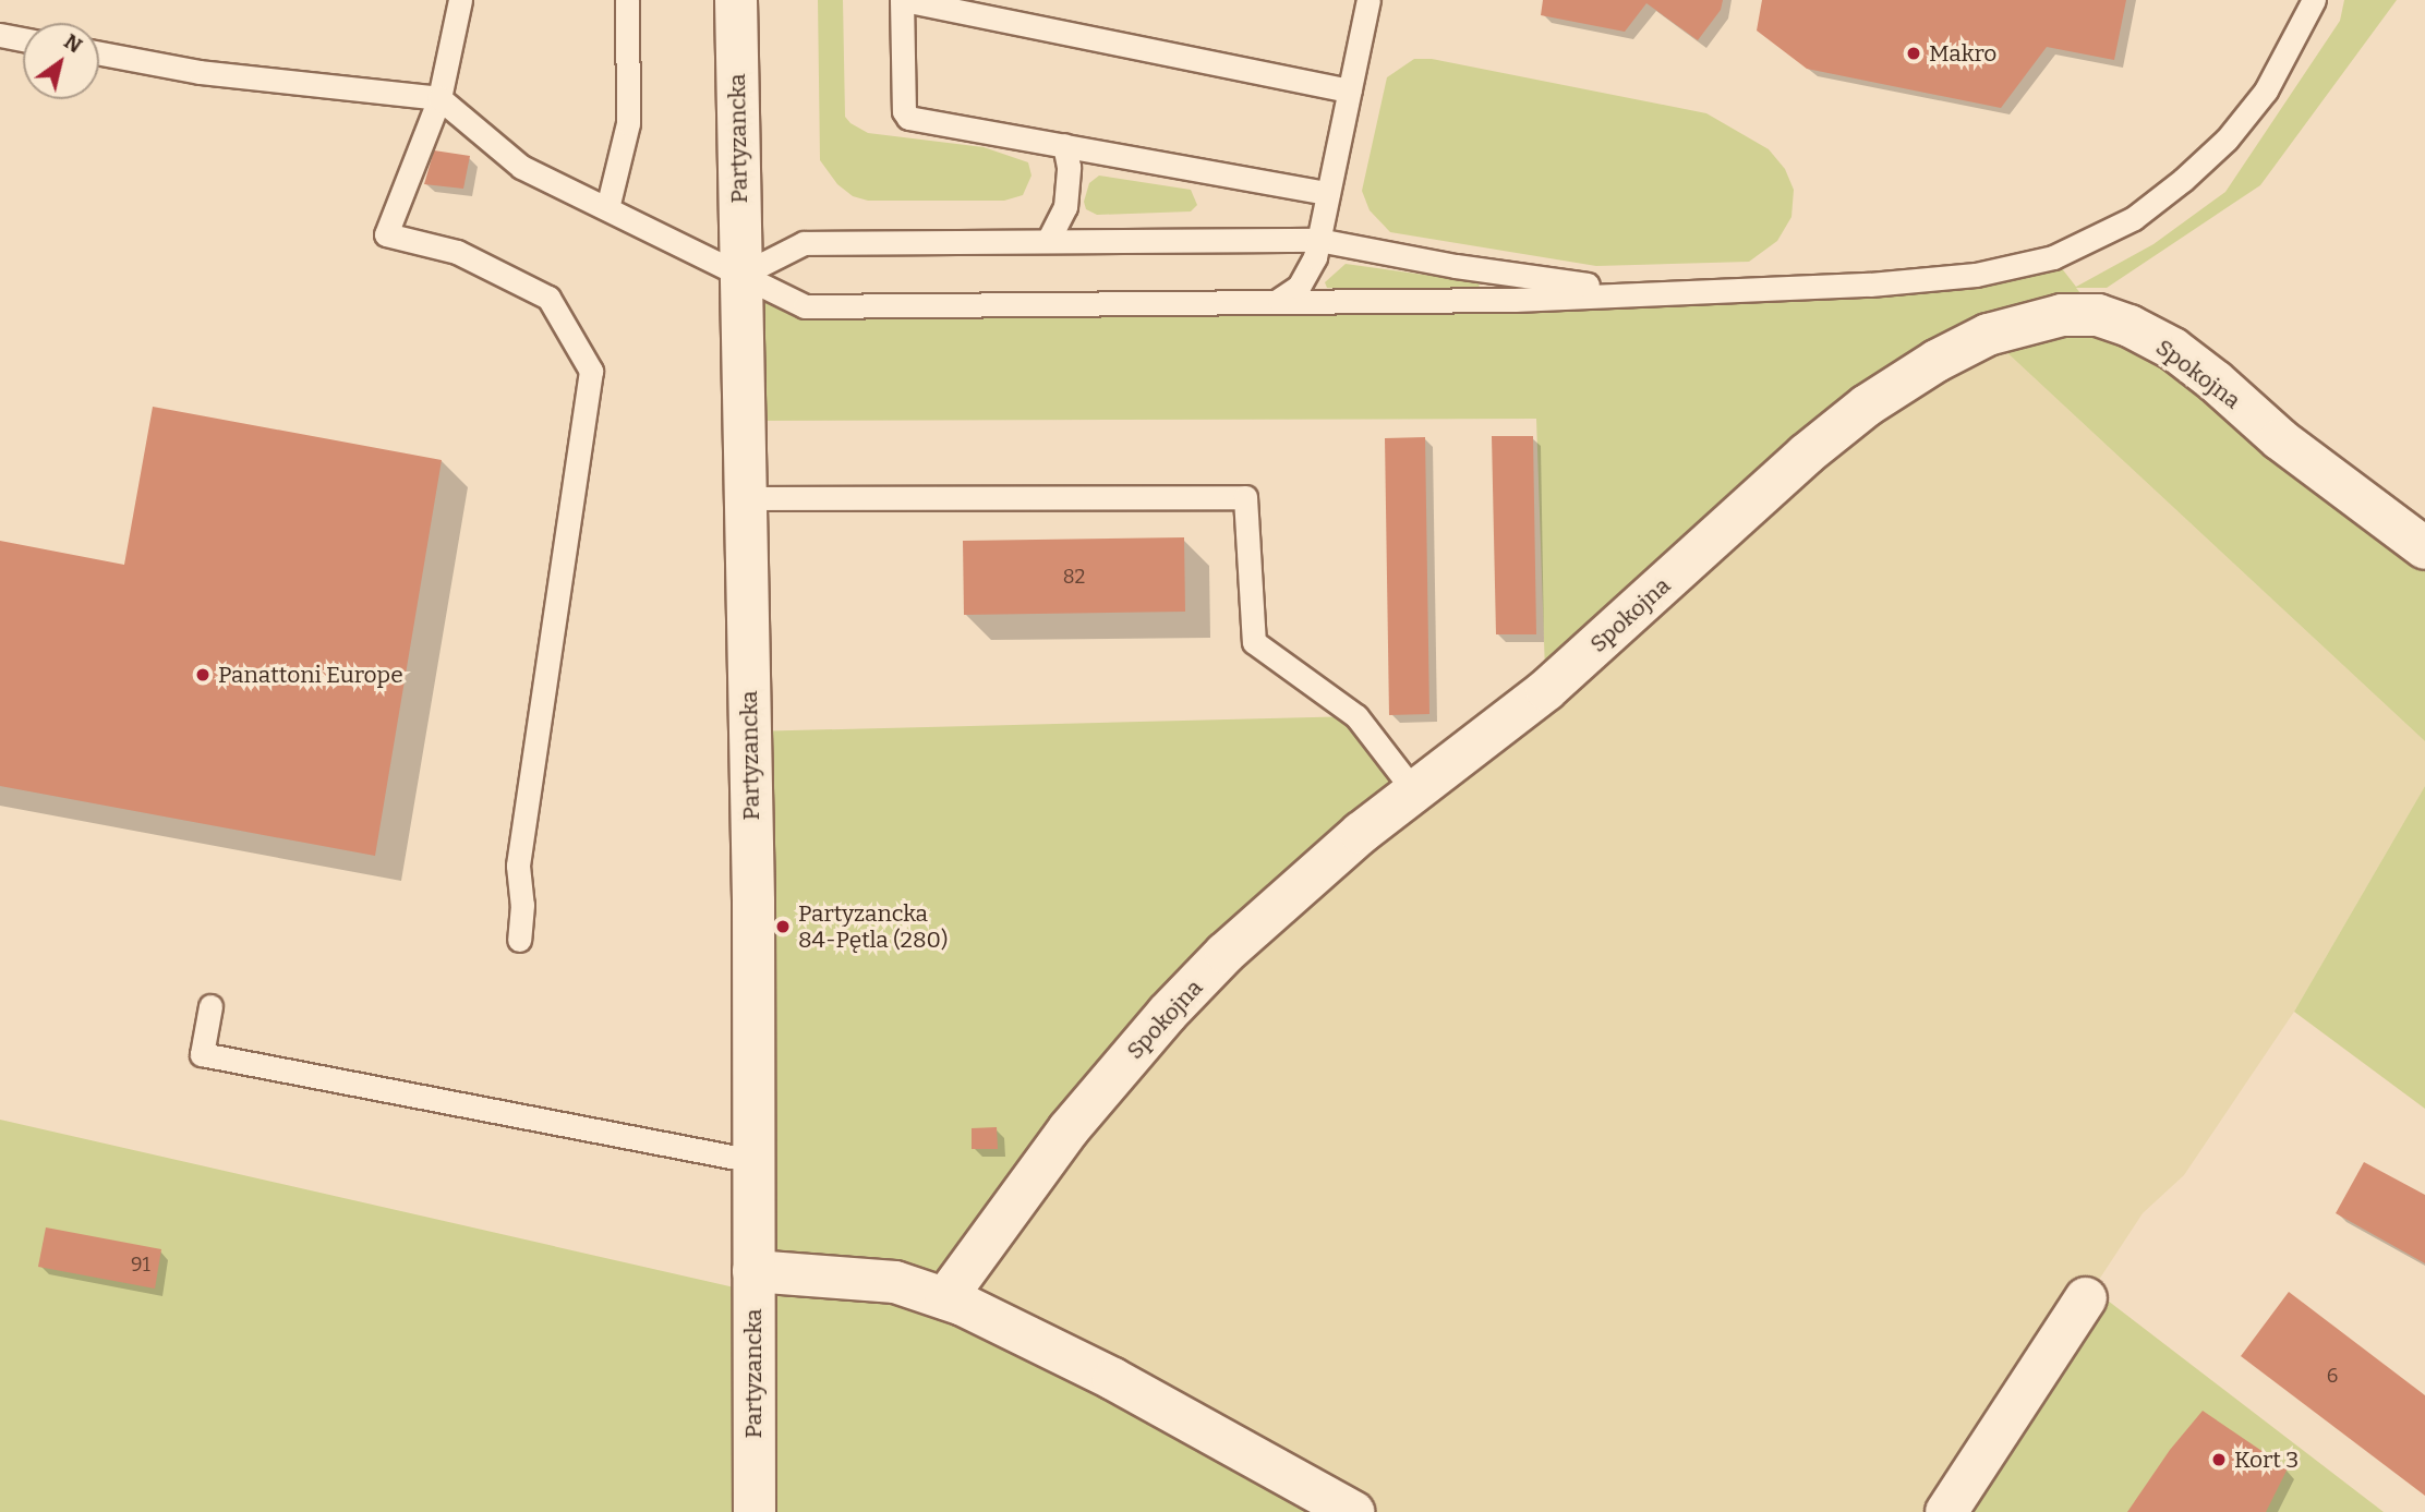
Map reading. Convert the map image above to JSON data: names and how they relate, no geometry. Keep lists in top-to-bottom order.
{
  "streets": {
    "street": ["Partyzancka", "Spokojna"]
  },
  "places": [
    "Makro",
    "Panattoni Europe",
    "Partyzancka 84-Pętla (280)",
    "Kort 3"
  ],
  "house_numbers": ["82", "91", "6"],
  "north": "top right"
}
